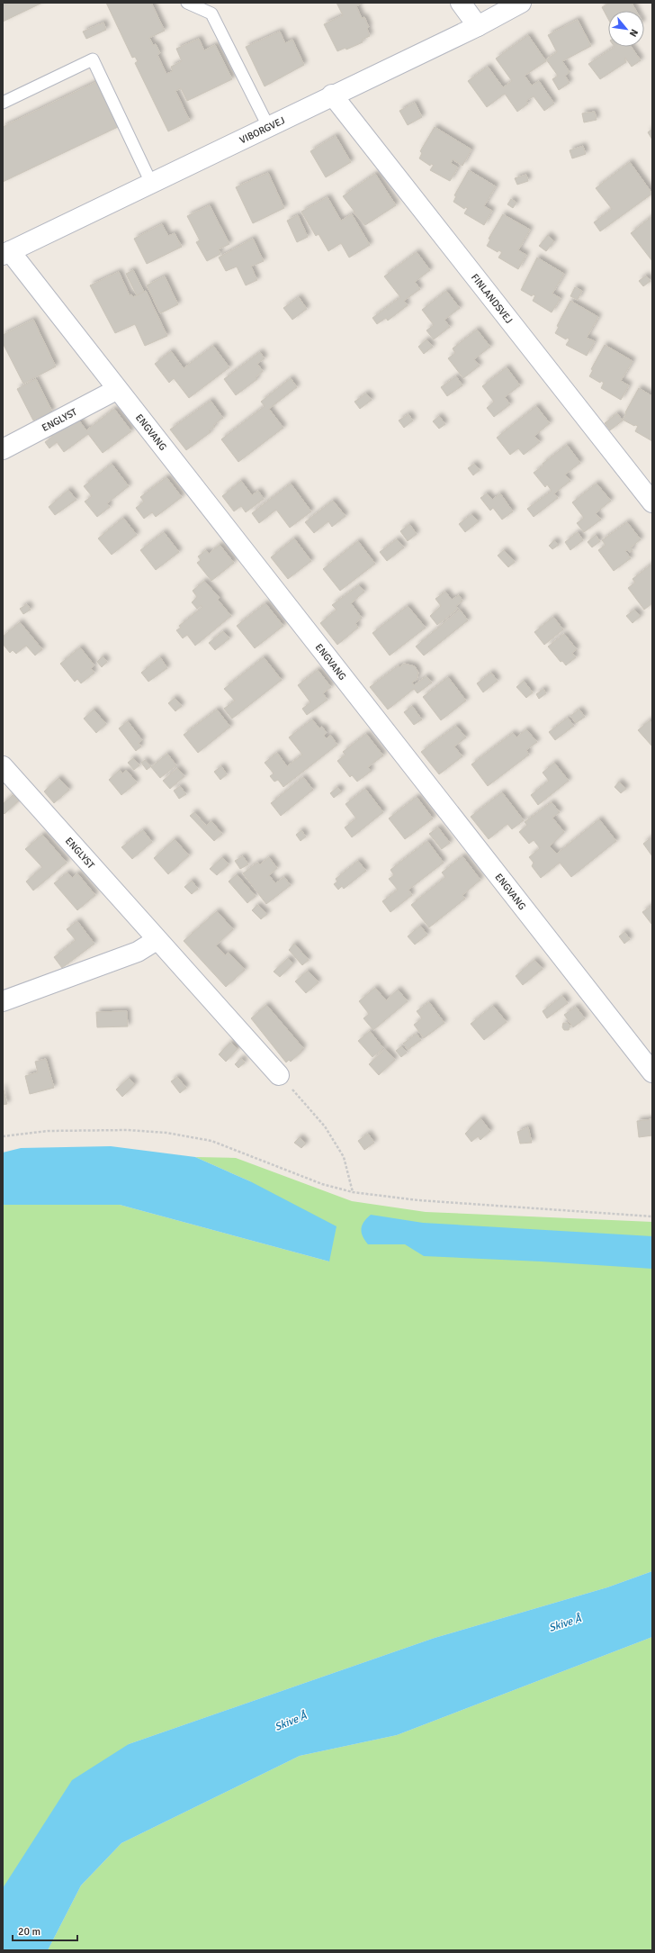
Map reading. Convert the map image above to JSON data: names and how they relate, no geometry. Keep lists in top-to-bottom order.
{
  "streets": {
    "street": [
      "VIBORGVEJ",
      "FINLANDSVEJ",
      "ENGLYST",
      "ENGVANG"
    ]
  },
  "crossings": [
    ["VIBORGVEJ", "FINLANDSVEJ"],
    ["VIBORGVEJ", "ENGVANG"],
    ["ENGLYST", "ENGVANG"]
  ],
  "water": ["Skive Å"],
  "scale_bar": "20 m",
  "north": "bottom right"
}
